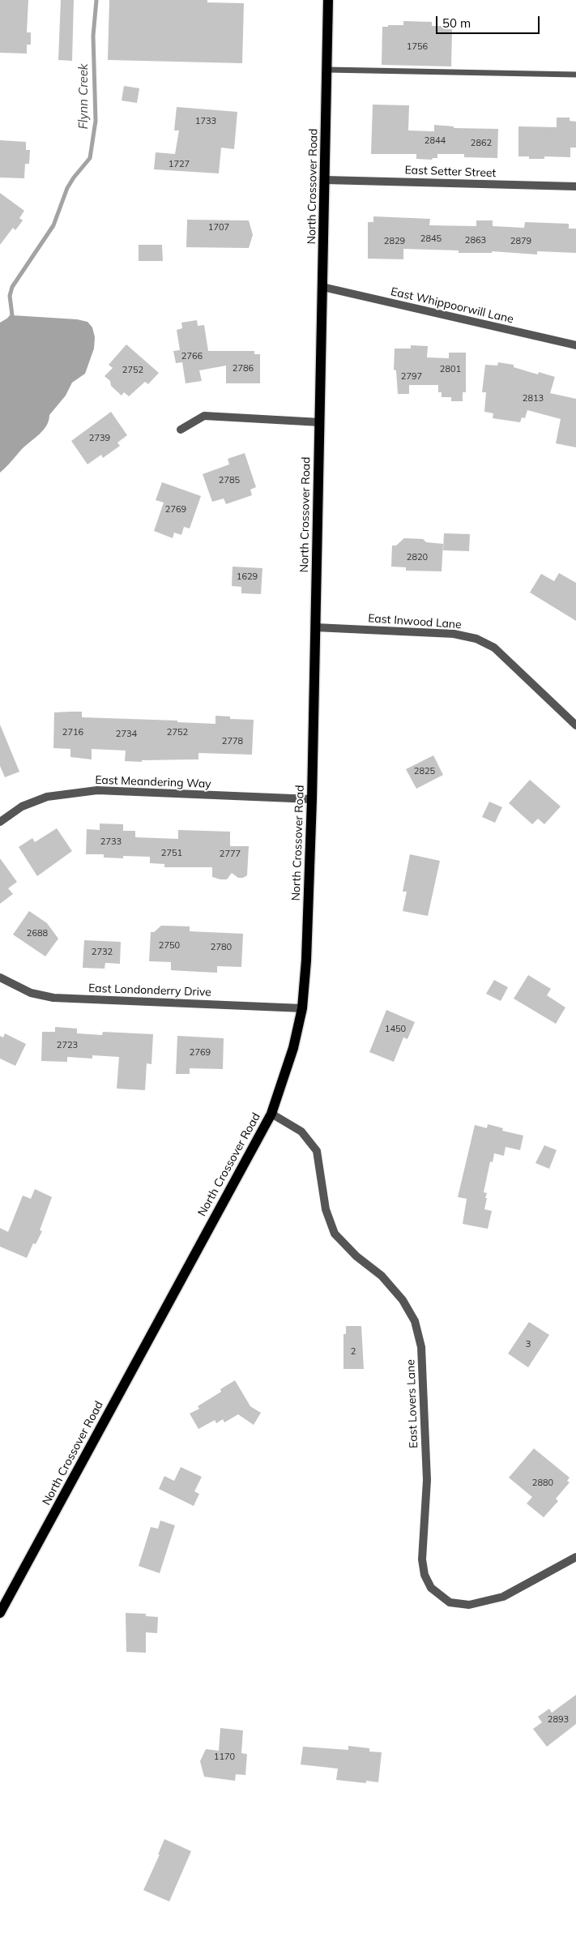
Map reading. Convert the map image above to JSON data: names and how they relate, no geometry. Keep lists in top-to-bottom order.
{
  "streets": {
    "main road": ["North Crossover Road"],
    "street": [
      "East Setter Street",
      "East Whippoorwill Lane",
      "East Inwood Lane",
      "East Meandering Way",
      "East Londonderry Drive",
      "East Lovers Lane"
    ]
  },
  "crossings": [
    ["East Setter Street", "North Crossover Road"],
    ["North Crossover Road", "East Whippoorwill Lane"],
    ["North Crossover Road", "East Inwood Lane"],
    ["North Crossover Road", "East Meandering Way"],
    ["North Crossover Road", "East Londonderry Drive"],
    ["North Crossover Road", "East Lovers Lane"]
  ],
  "water": ["Flynn Creek"],
  "house_numbers": [
    "1756",
    "1733",
    "2844",
    "2862",
    "1727",
    "1707",
    "2845",
    "2863",
    "2829",
    "2879",
    "2766",
    "2786",
    "2801",
    "2752",
    "2797",
    "2813",
    "2739",
    "2785",
    "2769",
    "2820",
    "1629",
    "2716",
    "2752",
    "2734",
    "2778",
    "2825",
    "2733",
    "2751",
    "2777",
    "2688",
    "2750",
    "2780",
    "2732",
    "1450",
    "2723",
    "2769",
    "3",
    "2",
    "2880",
    "2893",
    "1170"
  ],
  "scale_bar": "50 m"
}
